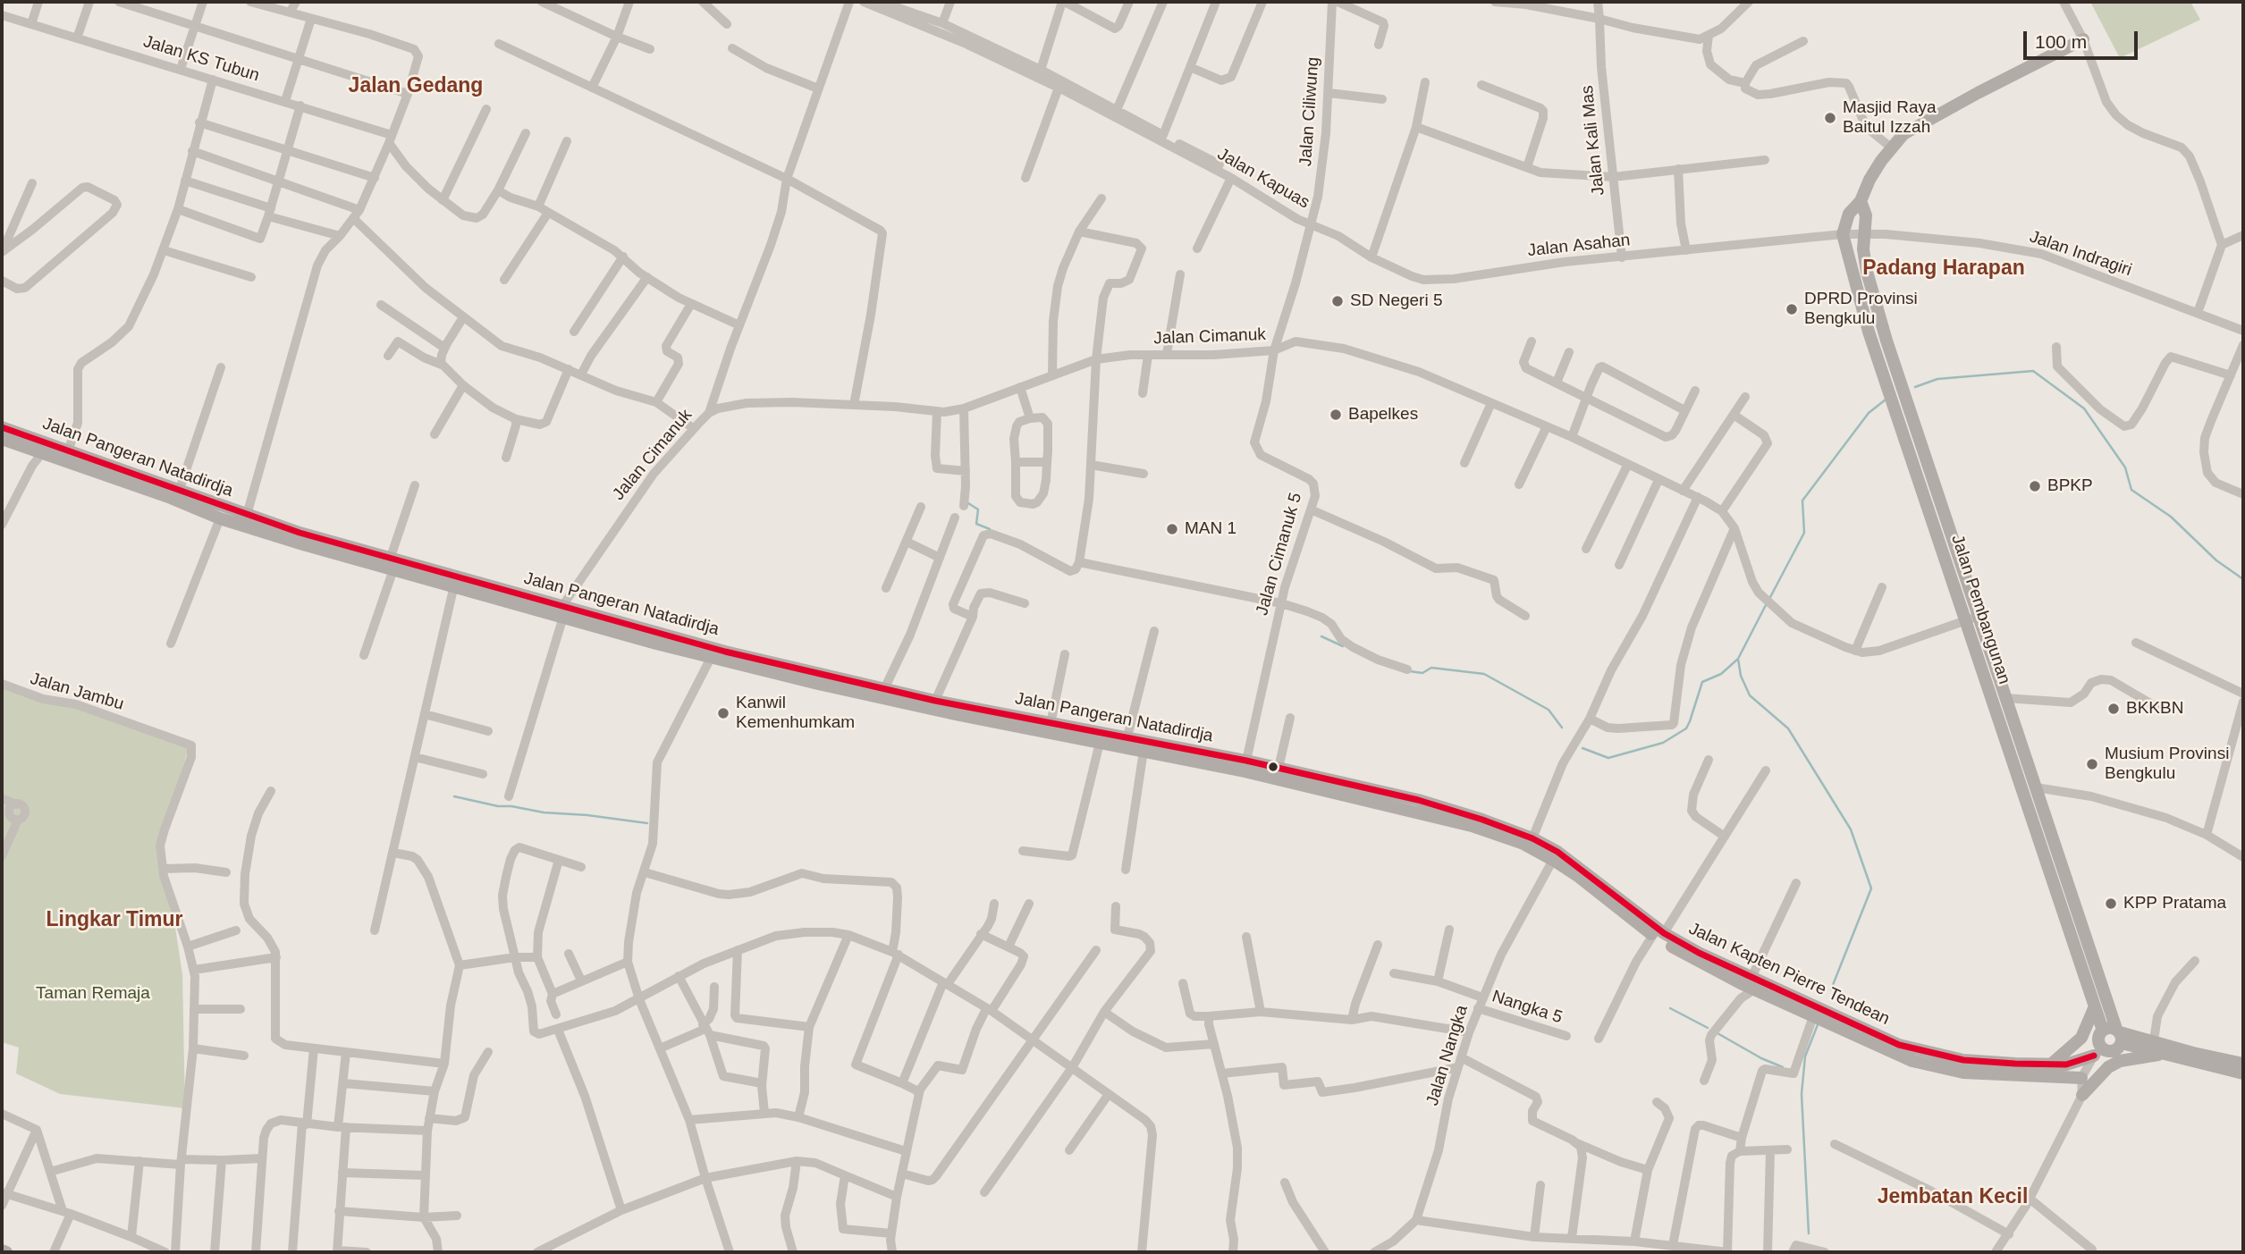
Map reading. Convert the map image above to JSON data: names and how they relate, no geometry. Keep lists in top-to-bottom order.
{
  "streets": {
    "main road": ["Jalan Pangeran Natadirdja", "Jalan Pembangunan", "Jalan Kapten Pierre Tendean"],
    "street": [
      "Jalan KS Tubun",
      "Jalan Ciliwung",
      "Jalan Kali Mas",
      "Jalan Kapuas",
      "Jalan Asahan",
      "Jalan Indragiri",
      "Jalan Cimanuk",
      "Jalan Cimanuk 5",
      "Jalan Jambu",
      "Nangka 5",
      "Jalan Nangka"
    ]
  },
  "crossings": [
    ["Jalan Ciliwung", "Jalan Kapuas"],
    ["Jalan Ciliwung", "Jalan Asahan"],
    ["Jalan Ciliwung", "Jalan Cimanuk"],
    ["Jalan Ciliwung", "Jalan Cimanuk 5"],
    ["Jalan Kali Mas", "Jalan Asahan"],
    ["Jalan Kapuas", "Jalan Asahan"],
    ["Jalan Asahan", "Jalan Indragiri"],
    ["Jalan Asahan", "Jalan Pembangunan"],
    ["Jalan Indragiri", "Jalan Pembangunan"],
    ["Jalan Cimanuk", "Jalan Pangeran Natadirdja"],
    ["Jalan Cimanuk", "Jalan Cimanuk 5"],
    ["Jalan Cimanuk", "Jalan Pembangunan"],
    ["Jalan Pangeran Natadirdja", "Jalan Cimanuk 5"],
    ["Jalan Pangeran Natadirdja", "Jalan Kapten Pierre Tendean"],
    ["Jalan Cimanuk 5", "Jalan Kapten Pierre Tendean"],
    ["Jalan Pembangunan", "Jalan Kapten Pierre Tendean"],
    ["Jalan Kapten Pierre Tendean", "Jalan Nangka"],
    ["Nangka 5", "Jalan Nangka"]
  ],
  "districts": [
    "Jalan Gedang",
    "Padang Harapan",
    "Lingkar Timur",
    "Jembatan Kecil"
  ],
  "parks": ["Taman Remaja"],
  "places": [
    "Masjid Raya Baitul Izzah",
    "SD Negeri 5",
    "DPRD Provinsi Bengkulu",
    "Bapelkes",
    "BPKP",
    "MAN 1",
    "BKKBN",
    "Kanwil Kemenhumkam",
    "Musium Provinsi Bengkulu",
    "KPP Pratama"
  ],
  "scale_bar": "100 m"
}
